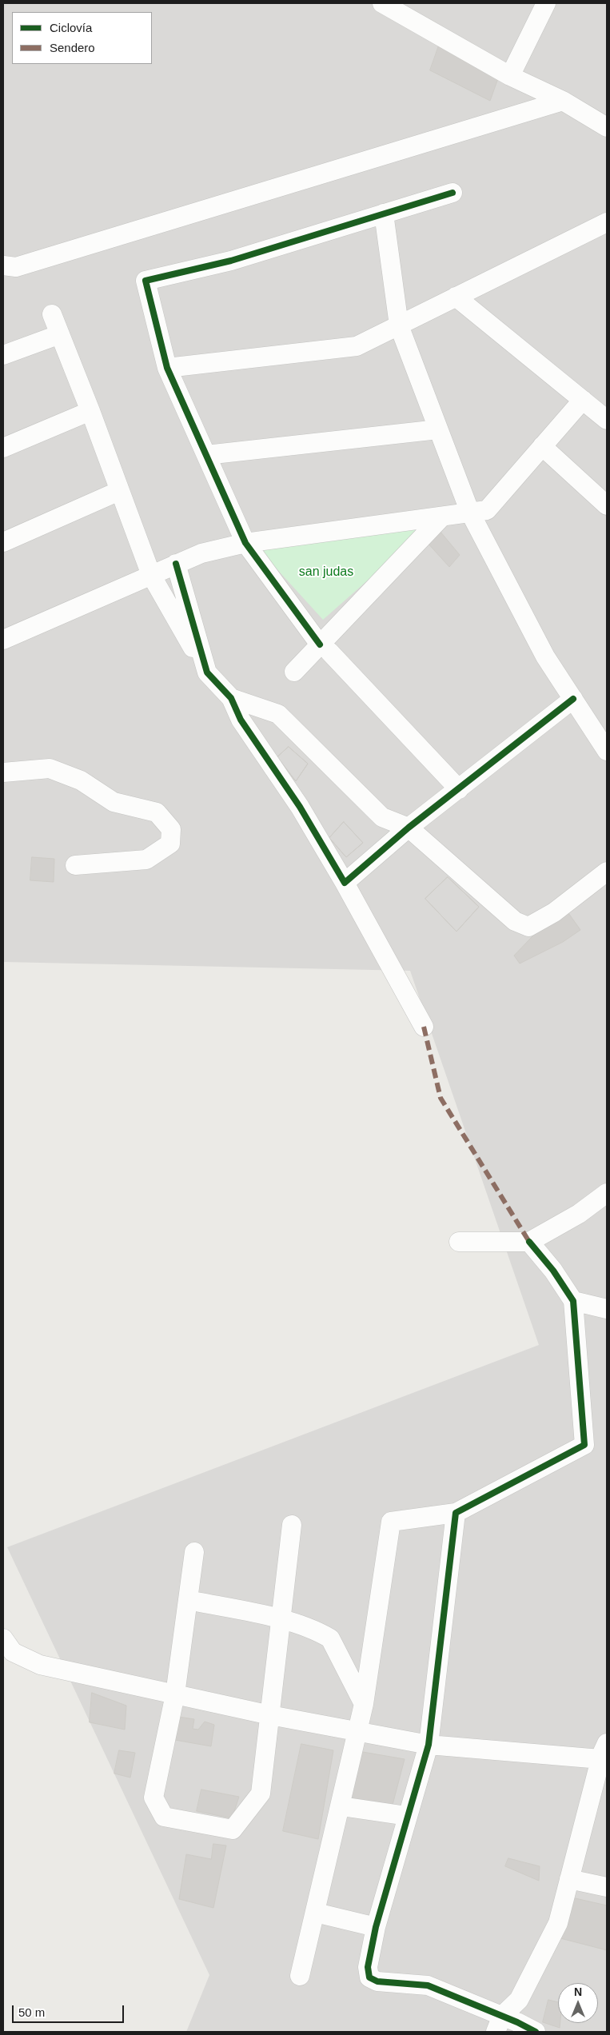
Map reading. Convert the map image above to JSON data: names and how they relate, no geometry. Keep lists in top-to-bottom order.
{
  "parks": ["san judas"],
  "legend": ["Ciclovía", "Sendero"],
  "scale_bar": "50 m",
  "north": "top"
}
